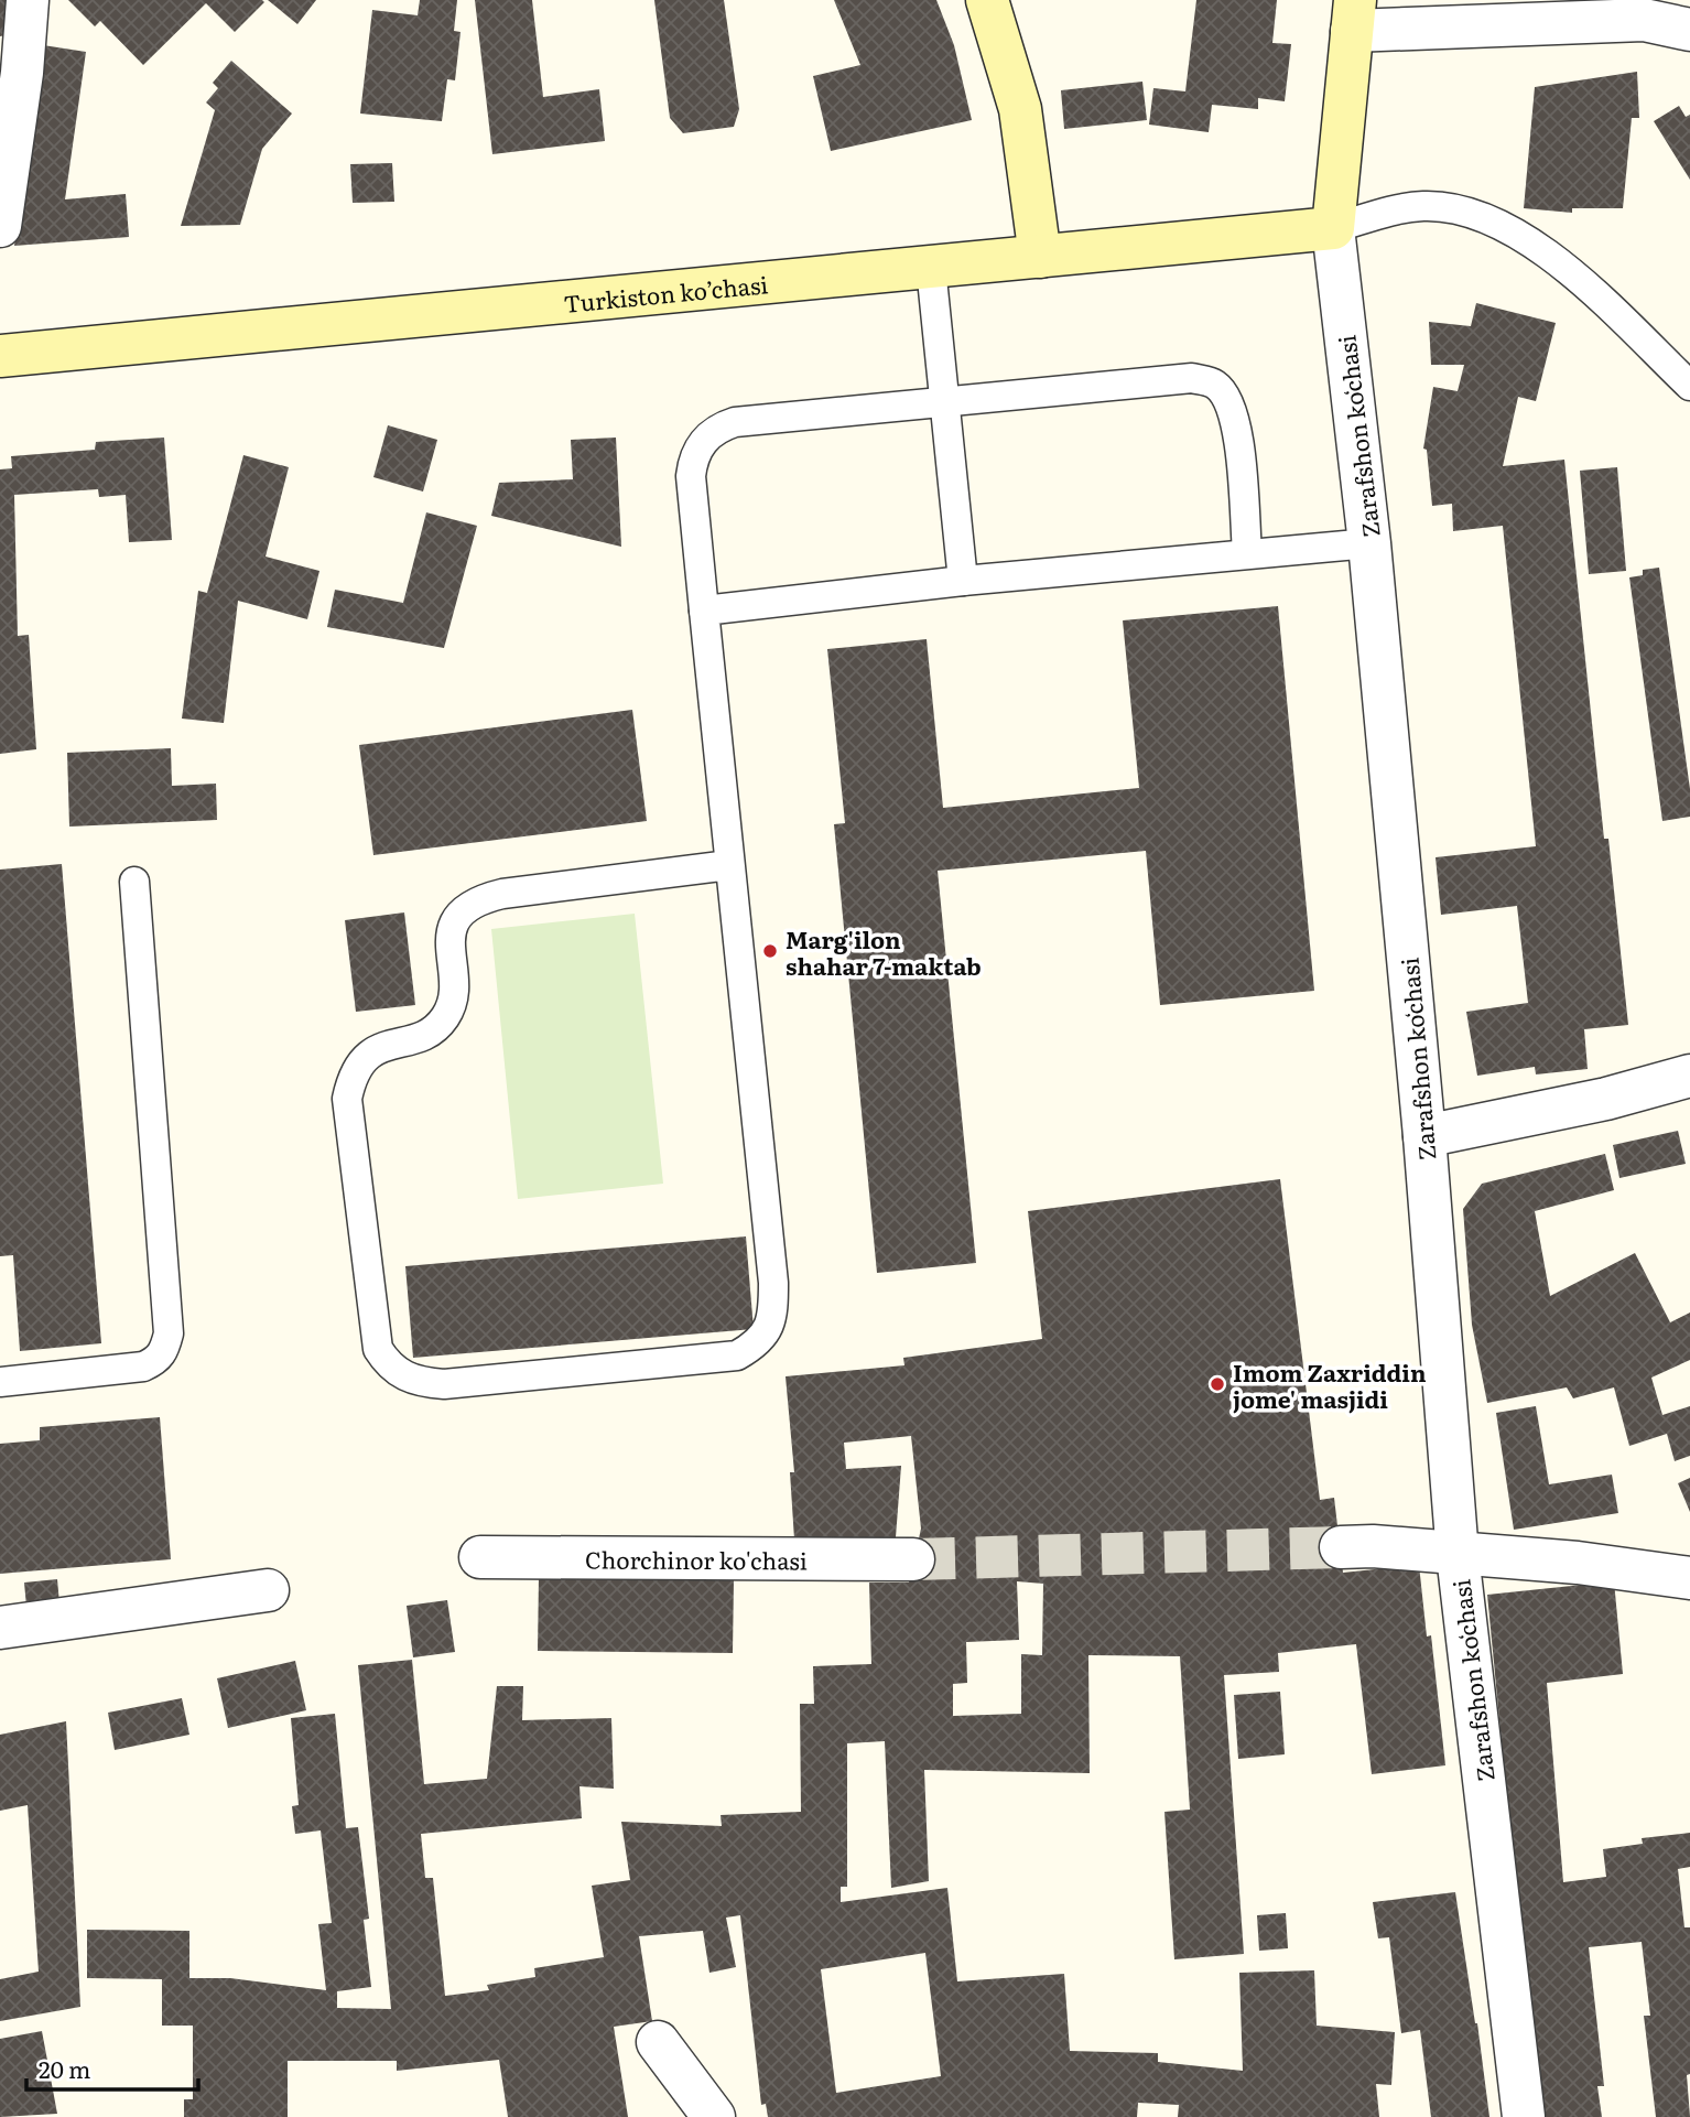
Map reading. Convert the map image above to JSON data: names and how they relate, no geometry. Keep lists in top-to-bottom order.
{
  "streets": {
    "main road": ["Turkiston ko’chasi", "Zarafshon koʻchasi"],
    "street": ["Chorchinor ko'chasi"]
  },
  "crossings": [
    ["Turkiston ko’chasi", "Zarafshon koʻchasi"]
  ],
  "places": ["Marg'ilon shahar 7-maktab", "Imom Zaxriddin jome' masjidi"],
  "scale_bar": "20 m"
}
